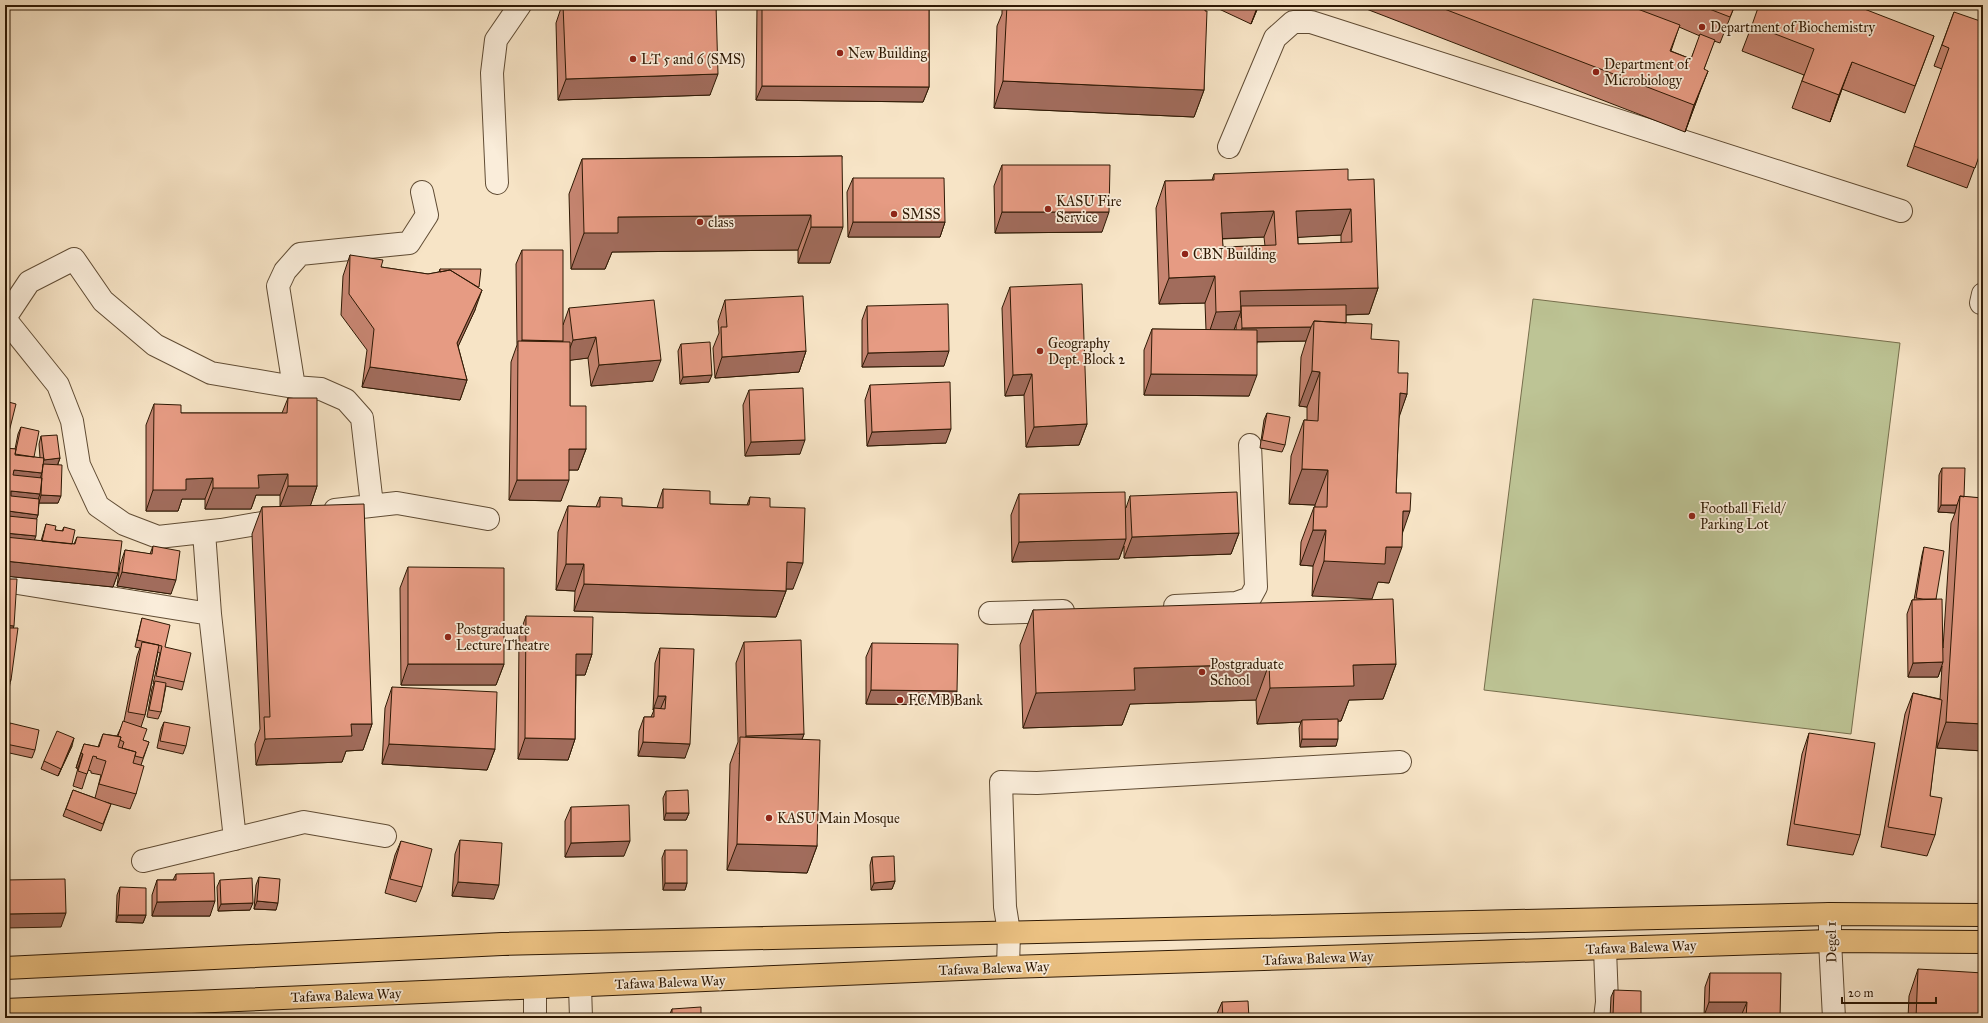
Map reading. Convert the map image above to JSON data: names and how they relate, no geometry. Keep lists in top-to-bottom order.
{
  "streets": {
    "main road": ["Tafawa Balewa Way"],
    "street": ["Degel 1"]
  },
  "crossings": [
    ["Degel 1", "Tafawa Balewa Way"]
  ],
  "places": [
    "Department of Biochemistry",
    "New Building",
    "LT 5 and 6 (SMS)",
    "Department of Microbiology",
    "KASU Fire Service",
    "SMSS",
    "class",
    "CBN Building",
    "Geography Dept. Block 2",
    "Football Field/ Parking Lot",
    "Postgraduate Lecture Theatre",
    "Postgraduate School",
    "FCMB Bank",
    "KASU Main Mosque"
  ],
  "scale_bar": "20 m"
}
